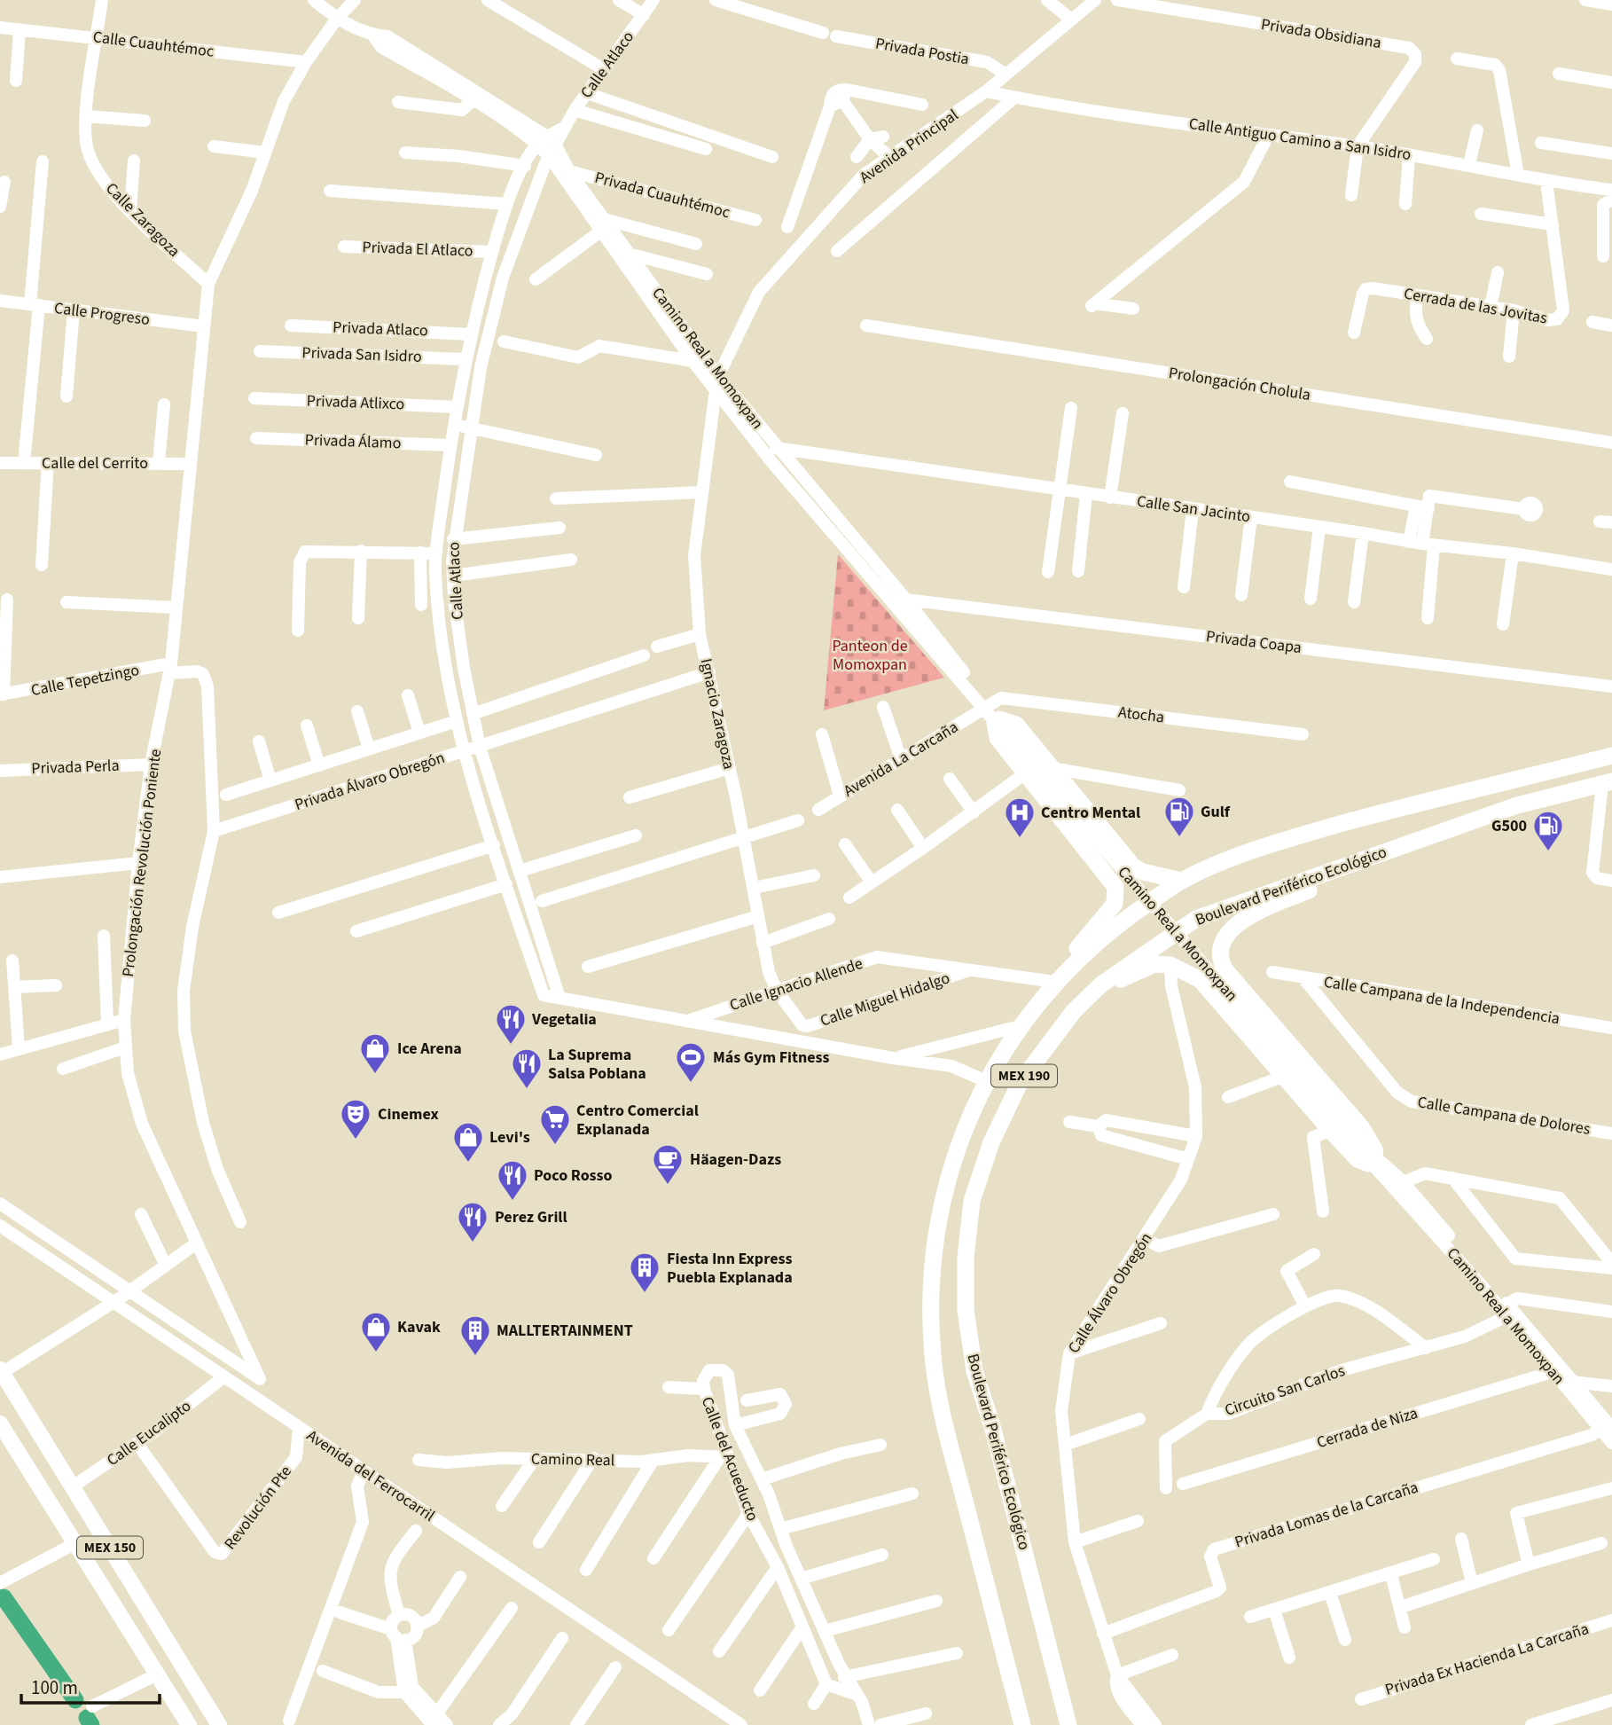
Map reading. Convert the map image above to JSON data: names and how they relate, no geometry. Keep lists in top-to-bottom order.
{
  "streets": {
    "highway": ["Boulevard Periférico Ecológico", "MEX 190"],
    "main road": ["MEX 150"],
    "street": [
      "Privada Obsidiana",
      "Calle Cuauhtémoc",
      "Privada Postia",
      "Calle Atlaco",
      "Calle Antiguo Camino a San Isidro",
      "Avenida Principal",
      "Privada Cuauhtémoc",
      "Calle Zaragoza",
      "Privada El Atlaco",
      "Cerrada de las Jovitas",
      "Calle Progreso",
      "Privada Atlaco",
      "Privada San Isidro",
      "Camino Real a Momoxpan",
      "Prolongación Cholula",
      "Privada Atlixco",
      "Privada Álamo",
      "Calle del Cerrito",
      "Calle San Jacinto",
      "Privada Coapa",
      "Calle Tepetzingo",
      "Ignacio Zaragoza",
      "Atocha",
      "Avenida La Carcaña",
      "Privada Perla",
      "Privada Álvaro Obregón",
      "Prolongación Revolución Poniente",
      "Calle Ignacio Allende",
      "Calle Miguel Hidalgo",
      "Calle Campana de la Independencia",
      "Calle Campana de Dolores",
      "Calle Álvaro Obregón",
      "Circuito San Carlos",
      "Cerrada de Niza",
      "Calle Eucalipto",
      "Calle del Acueducto",
      "Camino Real",
      "Avenida del Ferrocarril",
      "Revolución Pte",
      "Privada Lomas de la Carcaña",
      "Privada Ex Hacienda La Carcaña"
    ]
  },
  "crossings": [
    ["Privada Obsidiana", "Calle Antiguo Camino a San Isidro"],
    ["Calle Cuauhtémoc", "Calle Zaragoza"],
    ["Calle Cuauhtémoc", "Prolongación Revolución Poniente"],
    ["Privada Postia", "Avenida Principal"],
    ["Calle Atlaco", "Privada El Atlaco"],
    ["Calle Atlaco", "Privada Atlaco"],
    ["Calle Atlaco", "Privada San Isidro"],
    ["Calle Atlaco", "Camino Real a Momoxpan"],
    ["Calle Atlaco", "Privada Atlixco"],
    ["Calle Atlaco", "Privada Álamo"],
    ["Calle Atlaco", "Privada Álvaro Obregón"],
    ["Calle Antiguo Camino a San Isidro", "Avenida Principal"],
    ["Calle Antiguo Camino a San Isidro", "Cerrada de las Jovitas"],
    ["Avenida Principal", "Camino Real a Momoxpan"],
    ["Avenida Principal", "Ignacio Zaragoza"],
    ["Privada Cuauhtémoc", "Camino Real a Momoxpan"],
    ["Calle Zaragoza", "Prolongación Revolución Poniente"],
    ["Calle Progreso", "Prolongación Revolución Poniente"],
    ["Camino Real a Momoxpan", "Calle San Jacinto"],
    ["Camino Real a Momoxpan", "Privada Coapa"],
    ["Camino Real a Momoxpan", "Ignacio Zaragoza"],
    ["Camino Real a Momoxpan", "Atocha"],
    ["Camino Real a Momoxpan", "Avenida La Carcaña"],
    ["Camino Real a Momoxpan", "Prolongación Revolución Poniente"],
    ["Camino Real a Momoxpan", "Circuito San Carlos"],
    ["Camino Real a Momoxpan", "Cerrada de Niza"],
    ["Camino Real a Momoxpan", "Privada Lomas de la Carcaña"],
    ["Calle del Cerrito", "Prolongación Revolución Poniente"],
    ["Calle Tepetzingo", "Prolongación Revolución Poniente"],
    ["Ignacio Zaragoza", "Privada Álvaro Obregón"],
    ["Ignacio Zaragoza", "Calle Ignacio Allende"],
    ["Ignacio Zaragoza", "Calle Miguel Hidalgo"],
    ["Atocha", "Avenida La Carcaña"],
    ["Privada Perla", "Prolongación Revolución Poniente"],
    ["Calle Ignacio Allende", "Calle Miguel Hidalgo"],
    ["Calle Ignacio Allende", "MEX 190"],
    ["Calle Campana de la Independencia", "Calle Campana de Dolores"],
    ["Calle Álvaro Obregón", "Privada Lomas de la Carcaña"],
    ["Calle Eucalipto", "Avenida del Ferrocarril"],
    ["Calle Eucalipto", "Revolución Pte"],
    ["Calle Eucalipto", "MEX 150"],
    ["Calle del Acueducto", "Camino Real"],
    ["Avenida del Ferrocarril", "Revolución Pte"]
  ],
  "parks": ["Panteon de Momoxpan"],
  "places": {
    "fuel station": ["Gulf", "G500"],
    "hospital": ["Centro Mental"],
    "restaurant": [
      "Vegetalia",
      "La Suprema Salsa Poblana",
      "Poco Rosso",
      "Perez Grill"
    ],
    "shop": ["Ice Arena", "Levi's", "Kavak"],
    "sports": ["Más Gym Fitness"],
    "theatre": ["Cinemex"],
    "supermarket": ["Centro Comercial Explanada"],
    "cafe": ["Häagen-Dazs"],
    "building": ["Fiesta Inn Express Puebla Explanada", "MALLTERTAINMENT"]
  },
  "scale_bar": "100 m"
}
